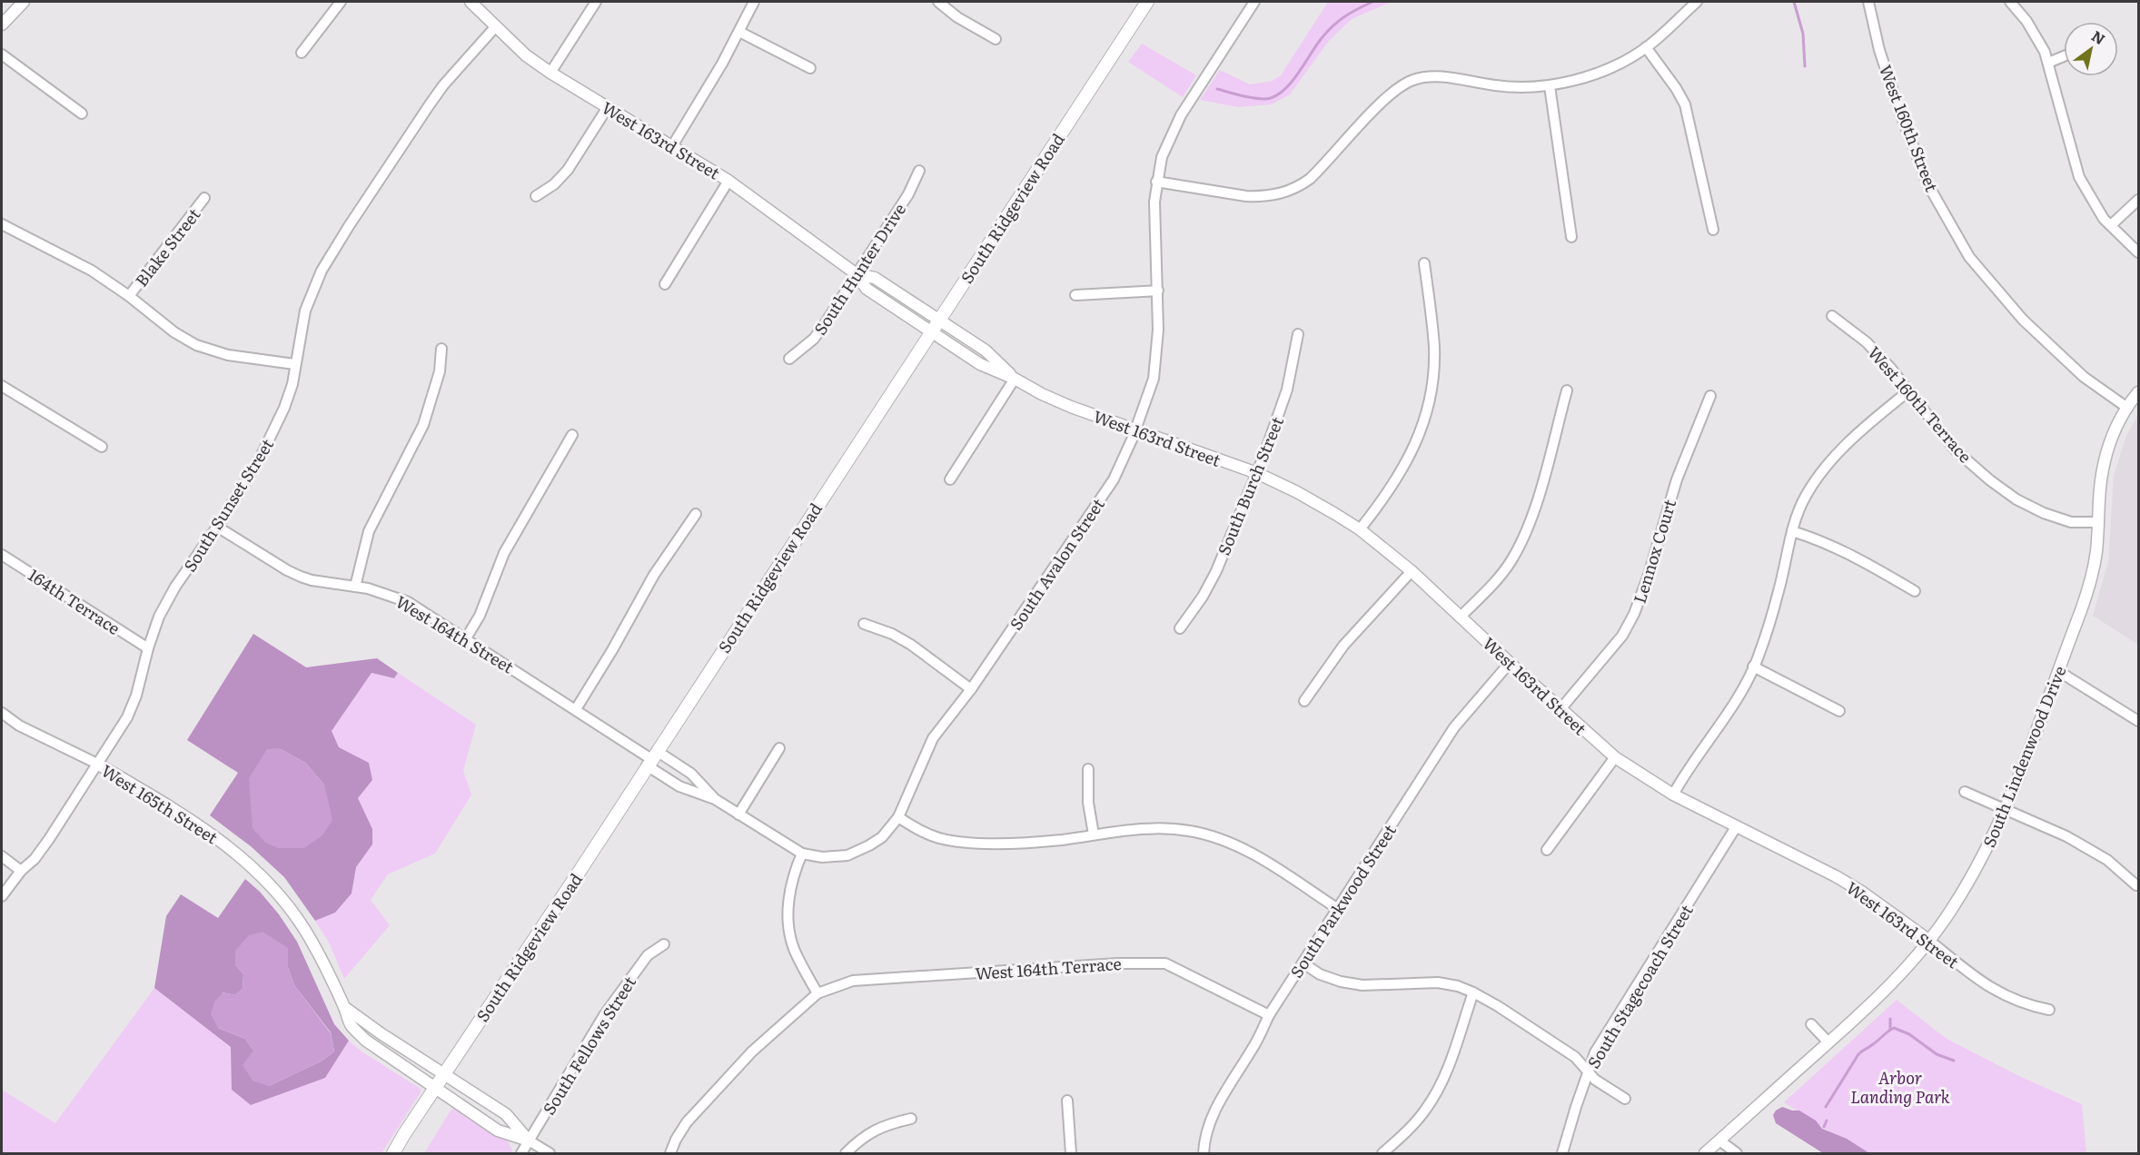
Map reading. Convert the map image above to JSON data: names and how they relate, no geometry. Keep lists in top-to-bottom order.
{
  "streets": {
    "main road": ["South Ridgeview Road"],
    "street": [
      "West 160th Street",
      "West 163rd Street",
      "Blake Street",
      "South Hunter Drive",
      "West 160th Terrace",
      "South Burch Street",
      "South Sunset Street",
      "Lennox Court",
      "South Avalon Street",
      "164th Terrace",
      "West 164th Street",
      "South Lindenwood Drive",
      "West 165th Street",
      "South Parkwood Street",
      "West 164th Terrace",
      "South Stagecoach Street",
      "South Fellows Street"
    ]
  },
  "crossings": [
    ["West 160th Street", "South Lindenwood Drive"],
    ["West 163rd Street", "South Ridgeview Road"],
    ["West 163rd Street", "South Hunter Drive"],
    ["West 163rd Street", "South Burch Street"],
    ["West 163rd Street", "South Sunset Street"],
    ["West 163rd Street", "Lennox Court"],
    ["West 163rd Street", "South Avalon Street"],
    ["West 163rd Street", "South Lindenwood Drive"],
    ["West 163rd Street", "South Parkwood Street"],
    ["West 163rd Street", "South Stagecoach Street"],
    ["South Ridgeview Road", "West 164th Street"],
    ["South Ridgeview Road", "West 165th Street"],
    ["West 160th Terrace", "South Lindenwood Drive"],
    ["South Sunset Street", "164th Terrace"],
    ["South Sunset Street", "West 164th Street"],
    ["South Sunset Street", "West 165th Street"],
    ["South Avalon Street", "West 164th Street"],
    ["West 165th Street", "South Fellows Street"],
    ["South Parkwood Street", "West 164th Terrace"]
  ],
  "parks": ["Arbor Landing Park"],
  "north": "top right"
}
